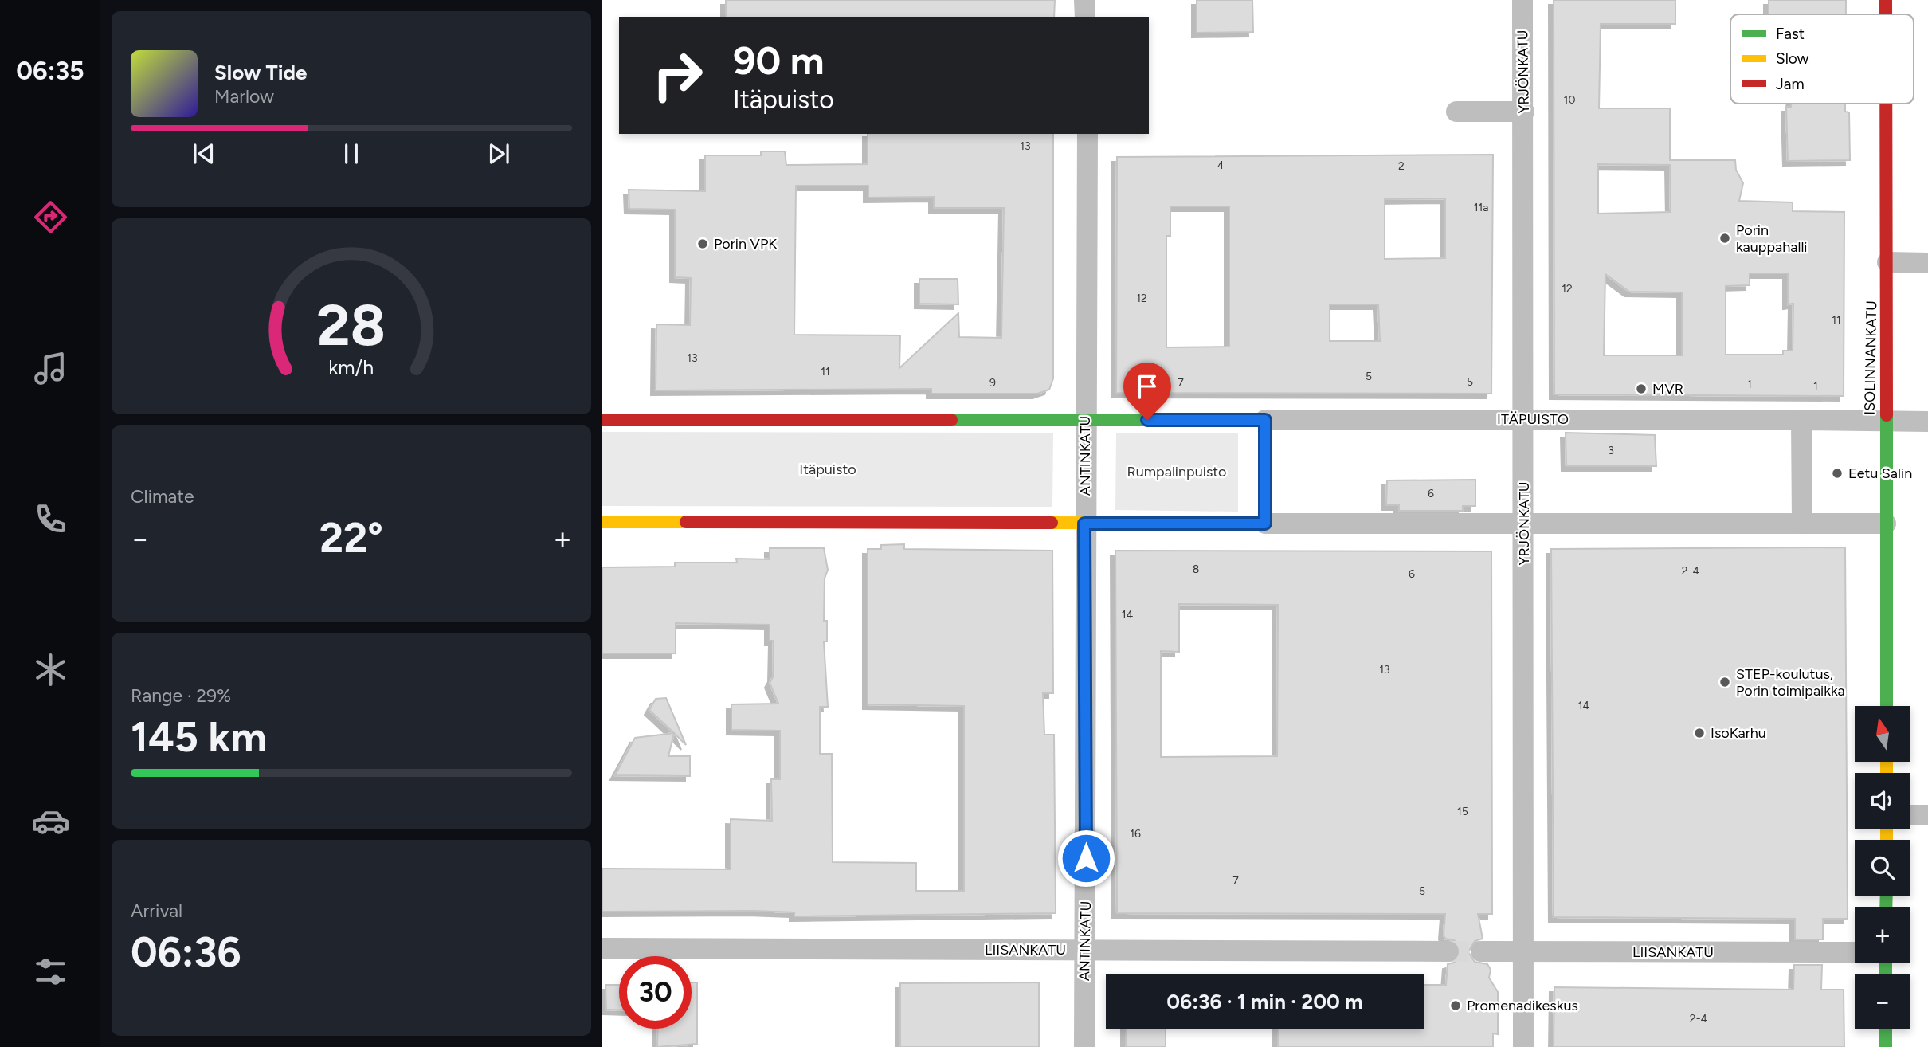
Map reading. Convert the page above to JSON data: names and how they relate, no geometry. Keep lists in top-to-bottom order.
{
  "streets": {
    "street": [
      "YRJÖNKATU",
      "ISOLINNANKATU",
      "ITÄPUISTO",
      "ANTINKATU",
      "LIISANKATU"
    ]
  },
  "crossings": [
    ["YRJÖNKATU", "ITÄPUISTO"],
    ["YRJÖNKATU", "LIISANKATU"],
    ["ISOLINNANKATU", "ITÄPUISTO"],
    ["ITÄPUISTO", "ANTINKATU"],
    ["ANTINKATU", "LIISANKATU"]
  ],
  "parks": ["Itäpuisto", "Rumpalinpuisto"],
  "places": [
    "Porin kauppahalli",
    "Porin VPK",
    "MVR",
    "Eetu Salin",
    "STEP-koulutus, Porin toimipaikka",
    "IsoKarhu",
    "Promenadikeskus"
  ],
  "house_numbers": [
    "10",
    "13",
    "4",
    "2",
    "11a",
    "12",
    "12",
    "11",
    "13",
    "11",
    "5",
    "5",
    "9",
    "7",
    "1",
    "1",
    "3",
    "6",
    "8",
    "2-4",
    "6",
    "14",
    "13",
    "14",
    "15",
    "16",
    "7",
    "5",
    "2-4"
  ],
  "legend": ["Fast", "Slow", "Jam"],
  "north": "top",
  "page": {
    "tabs": "06:35",
    "turn": ["90 m", "Itäpuisto"],
    "song": ["Slow Tide", "Marlow"],
    "tile": [
      "Climate",
      ["Range · 29%", "145 km"],
      ["Arrival", "06:36"]
    ],
    "heat": ["−", "22°", "+"],
    "map_buttons": ["+", "−"],
    "limit": "30",
    "trip": "06:36 · 1 min · 200 m",
    "gauge": ["28", "km/h"]
  }
}
